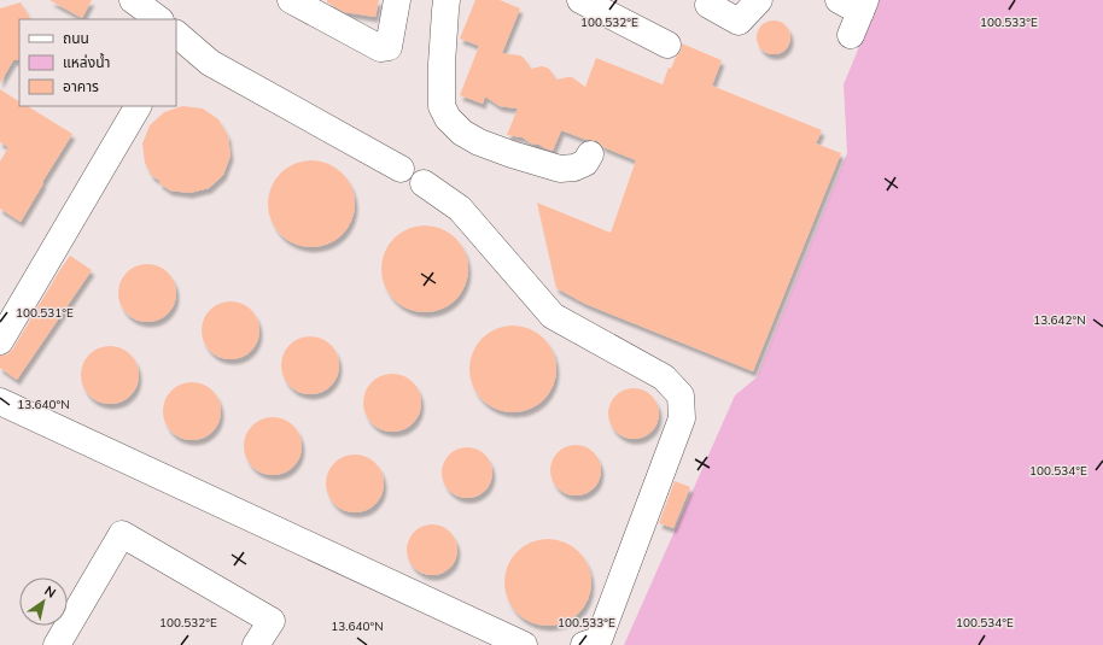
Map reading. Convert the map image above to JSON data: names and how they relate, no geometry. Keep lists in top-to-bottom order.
{
  "legend": ["ถนน", "แหล่งน้ำ", "อาคาร"],
  "north": "top right",
  "coordinates": [
    "100.532°E",
    "100.533°E",
    "100.531°E",
    "13.642°N",
    "13.640°N",
    "100.534°E"
  ]
}
